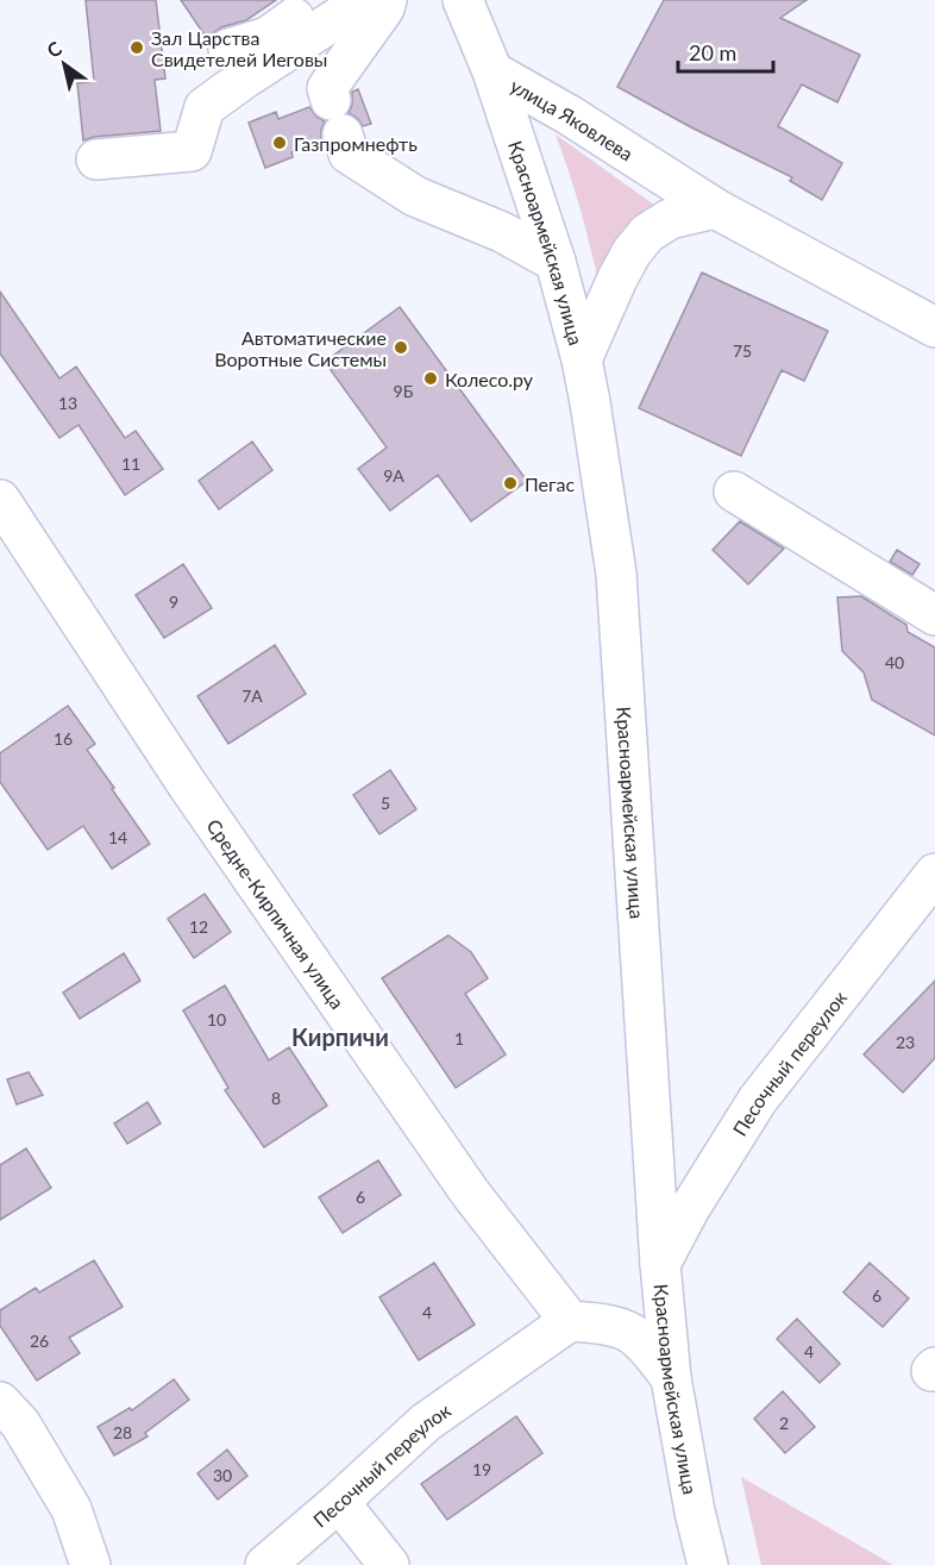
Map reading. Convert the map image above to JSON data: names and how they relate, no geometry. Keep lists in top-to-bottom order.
{
  "streets": {
    "street": [
      "улица Яковлева",
      "Красноармейская улица",
      "Средне-Кирпичная улица",
      "Песочный переулок"
    ]
  },
  "crossings": [
    ["улица Яковлева", "Красноармейская улица"],
    ["Красноармейская улица", "Песочный переулок"],
    ["Средне-Кирпичная улица", "Песочный переулок"]
  ],
  "districts": ["Кирпичи"],
  "places": [
    "Зал Царства Свидетелей Иеговы",
    "Газпромнефть",
    "Автоматические Воротные Системы",
    "Колесо.ру",
    "Пегас"
  ],
  "house_numbers": [
    "75",
    "9Б",
    "13",
    "11",
    "9А",
    "9",
    "40",
    "7А",
    "16",
    "5",
    "14",
    "12",
    "10",
    "1",
    "23",
    "8",
    "6",
    "6",
    "4",
    "26",
    "4",
    "2",
    "28",
    "19",
    "30"
  ],
  "scale_bar": "20 m",
  "north": "top left"
}
